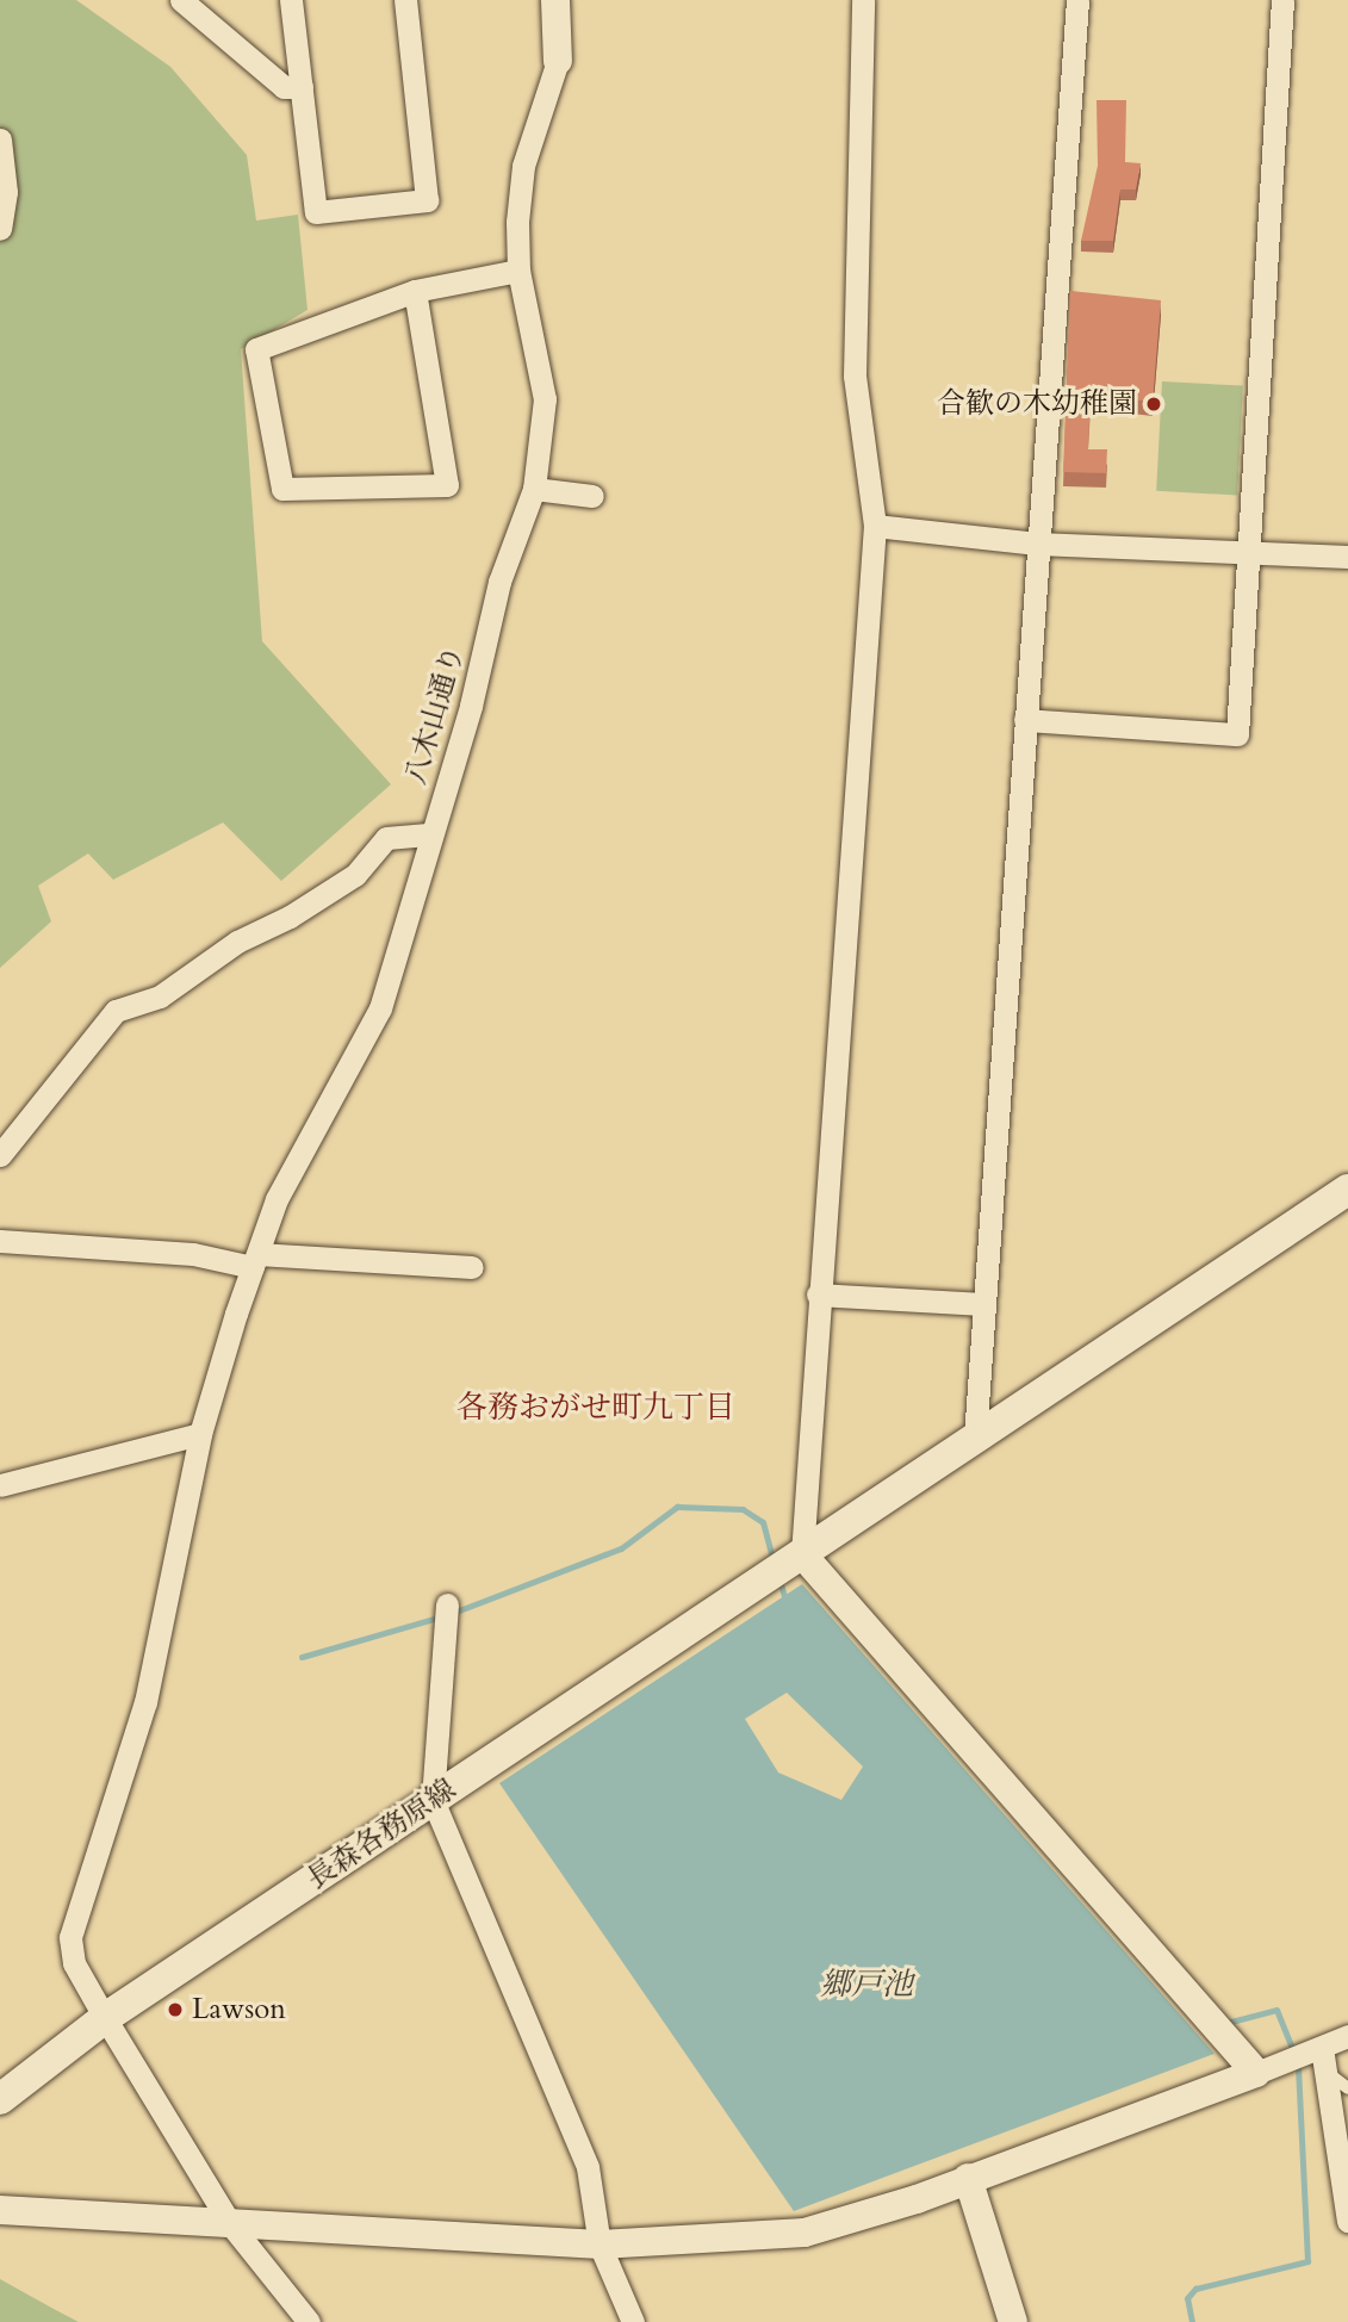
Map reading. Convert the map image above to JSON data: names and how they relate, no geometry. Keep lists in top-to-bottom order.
{
  "streets": {
    "main road": ["長森各務原線"],
    "street": ["八木山通り"]
  },
  "districts": ["各務おがせ町九丁目"],
  "water": ["郷戸池"],
  "places": ["合歓の木幼稚園", "Lawson"]
}
